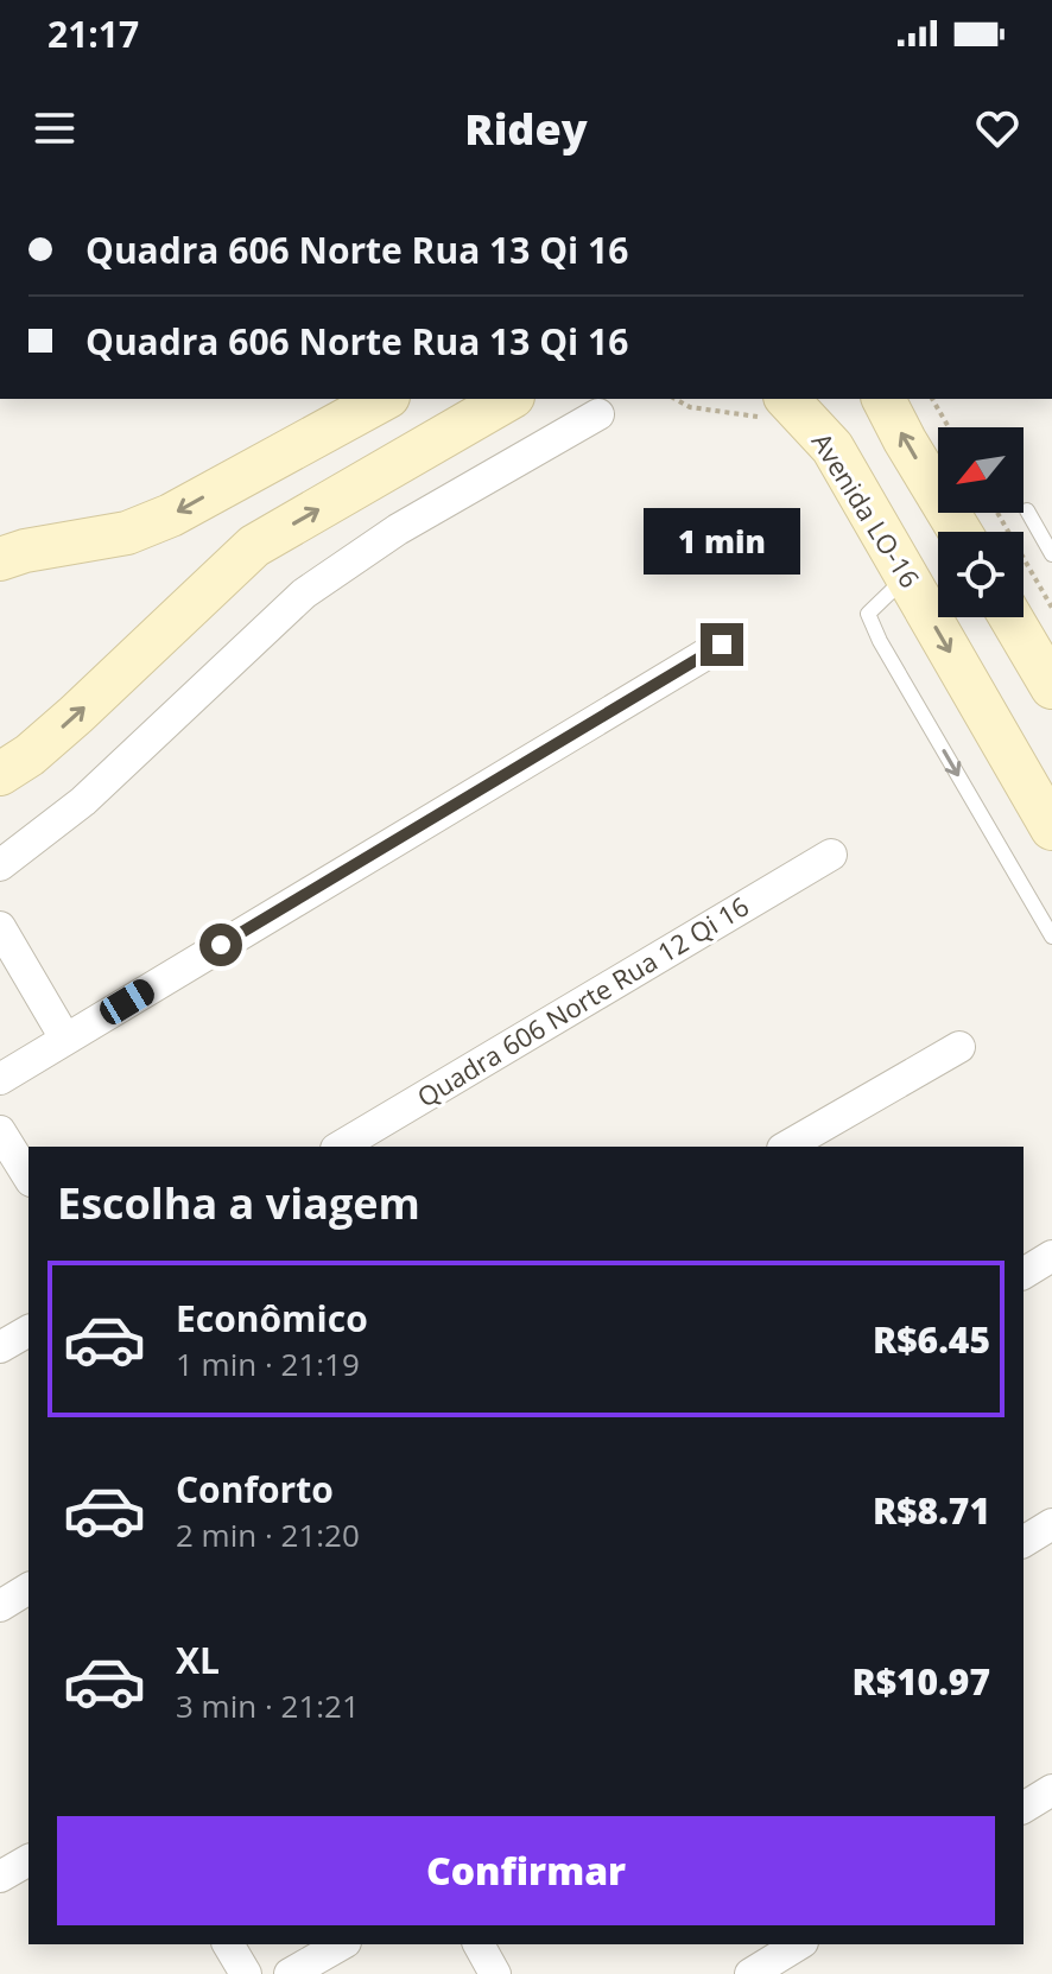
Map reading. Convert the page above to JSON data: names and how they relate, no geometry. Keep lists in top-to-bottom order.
{
  "streets": {
    "street": ["Avenida LO-16", "Quadra 606 Norte Rua 12 Qi 16"]
  },
  "one_way": ["Avenida LO-16"],
  "north": "bottom left",
  "page": {
    "status": "21:17",
    "header": "Ridey",
    "banner": ["Quadra 606 Norte Rua 13 Qi 16", "Quadra 606 Norte Rua 13 Qi 16"],
    "bubble": "1 min",
    "heading": "Escolha a viagem",
    "list": [
      {
        "name": "Econômico",
        "note": "1 min · 21:19",
        "value": "R$6.45"
      },
      {
        "name": "Conforto",
        "note": "2 min · 21:20",
        "value": "R$8.71"
      },
      {
        "name": "XL",
        "note": "3 min · 21:21",
        "value": "R$10.97"
      }
    ],
    "buttons": "Confirmar"
  }
}
